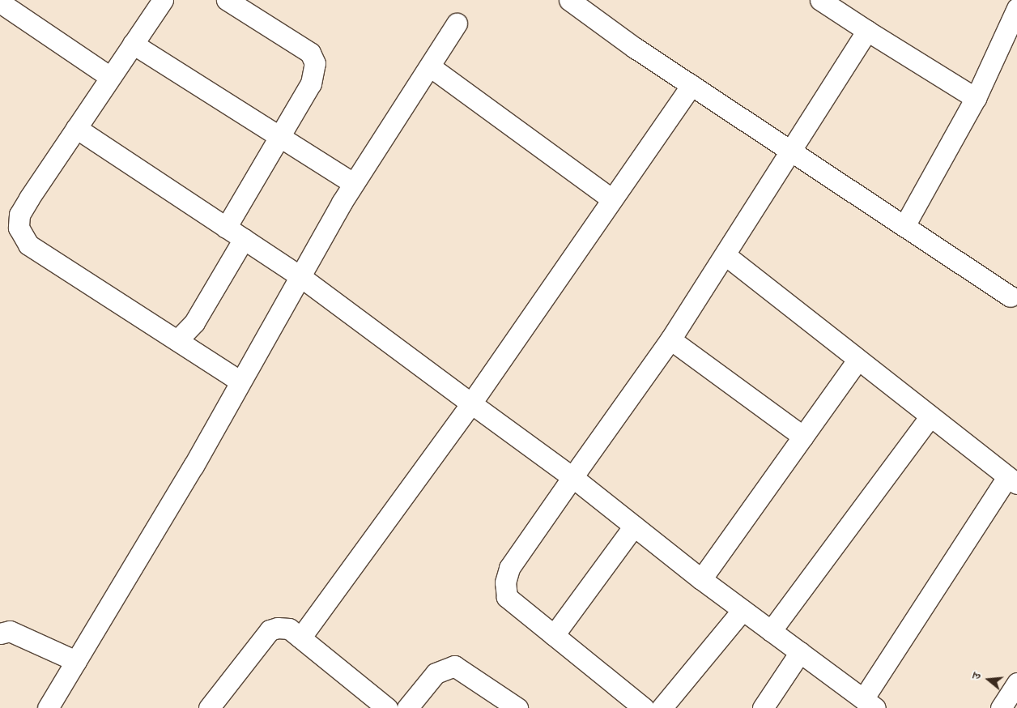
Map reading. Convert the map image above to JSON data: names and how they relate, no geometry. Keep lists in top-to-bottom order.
{
  "north": "left"
}
